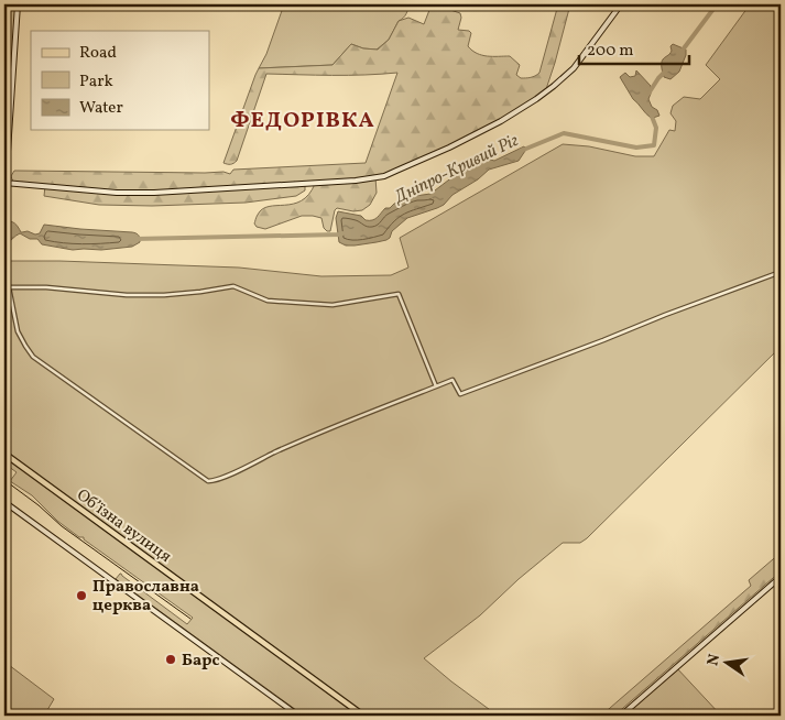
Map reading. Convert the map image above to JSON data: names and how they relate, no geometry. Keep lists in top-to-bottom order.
{
  "streets": {
    "main road": ["Обʼїзна вулиця"]
  },
  "districts": ["ФЕДОРІВКА"],
  "water": ["Дніпро-Кривий Ріг"],
  "places": ["Православна церква", "Барс"],
  "legend": ["Road", "Park", "Water"],
  "scale_bar": "200 m",
  "north": "left"
}
